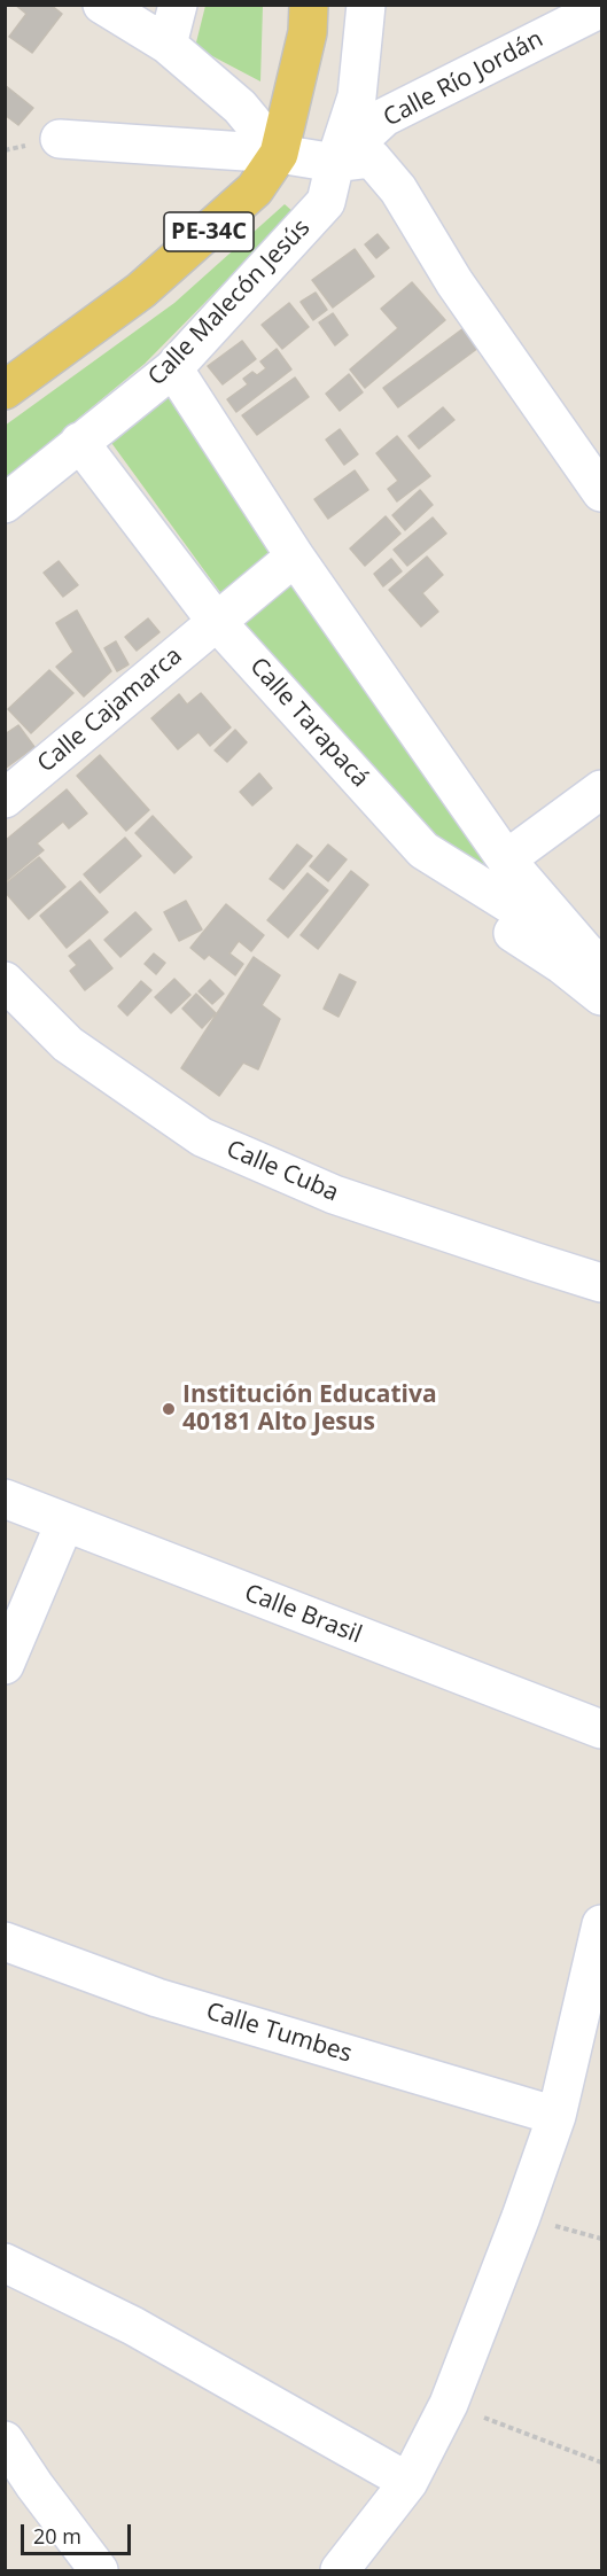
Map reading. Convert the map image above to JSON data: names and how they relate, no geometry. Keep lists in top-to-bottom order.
{
  "streets": {
    "main road": ["PE-34C"],
    "street": [
      "Calle Río Jordán",
      "Calle Malecón Jesús",
      "Calle Cajamarca",
      "Calle Tarapacá",
      "Calle Cuba",
      "Calle Brasil",
      "Calle Tumbes"
    ]
  },
  "crossings": [
    ["Calle Río Jordán", "Calle Malecón Jesús"],
    ["Calle Malecón Jesús", "Calle Tarapacá"],
    ["Calle Cajamarca", "Calle Tarapacá"]
  ],
  "places": ["Institución Educativa 40181 Alto Jesus"],
  "scale_bar": "20 m"
}
